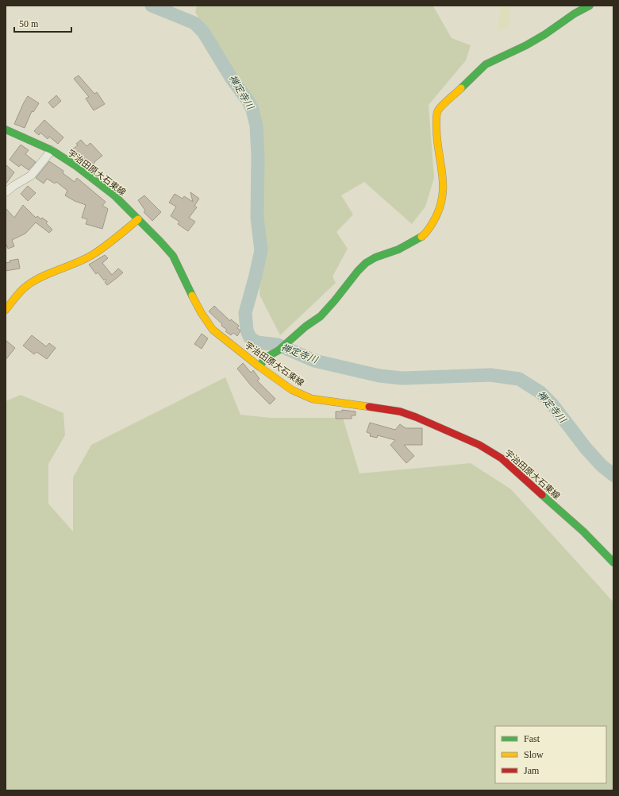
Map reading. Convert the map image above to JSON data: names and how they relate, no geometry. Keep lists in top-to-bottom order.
{
  "streets": {
    "main road": ["宇治田原大石東線"]
  },
  "water": ["禅定寺川"],
  "legend": ["Fast", "Slow", "Jam"],
  "scale_bar": "50 m"
}
